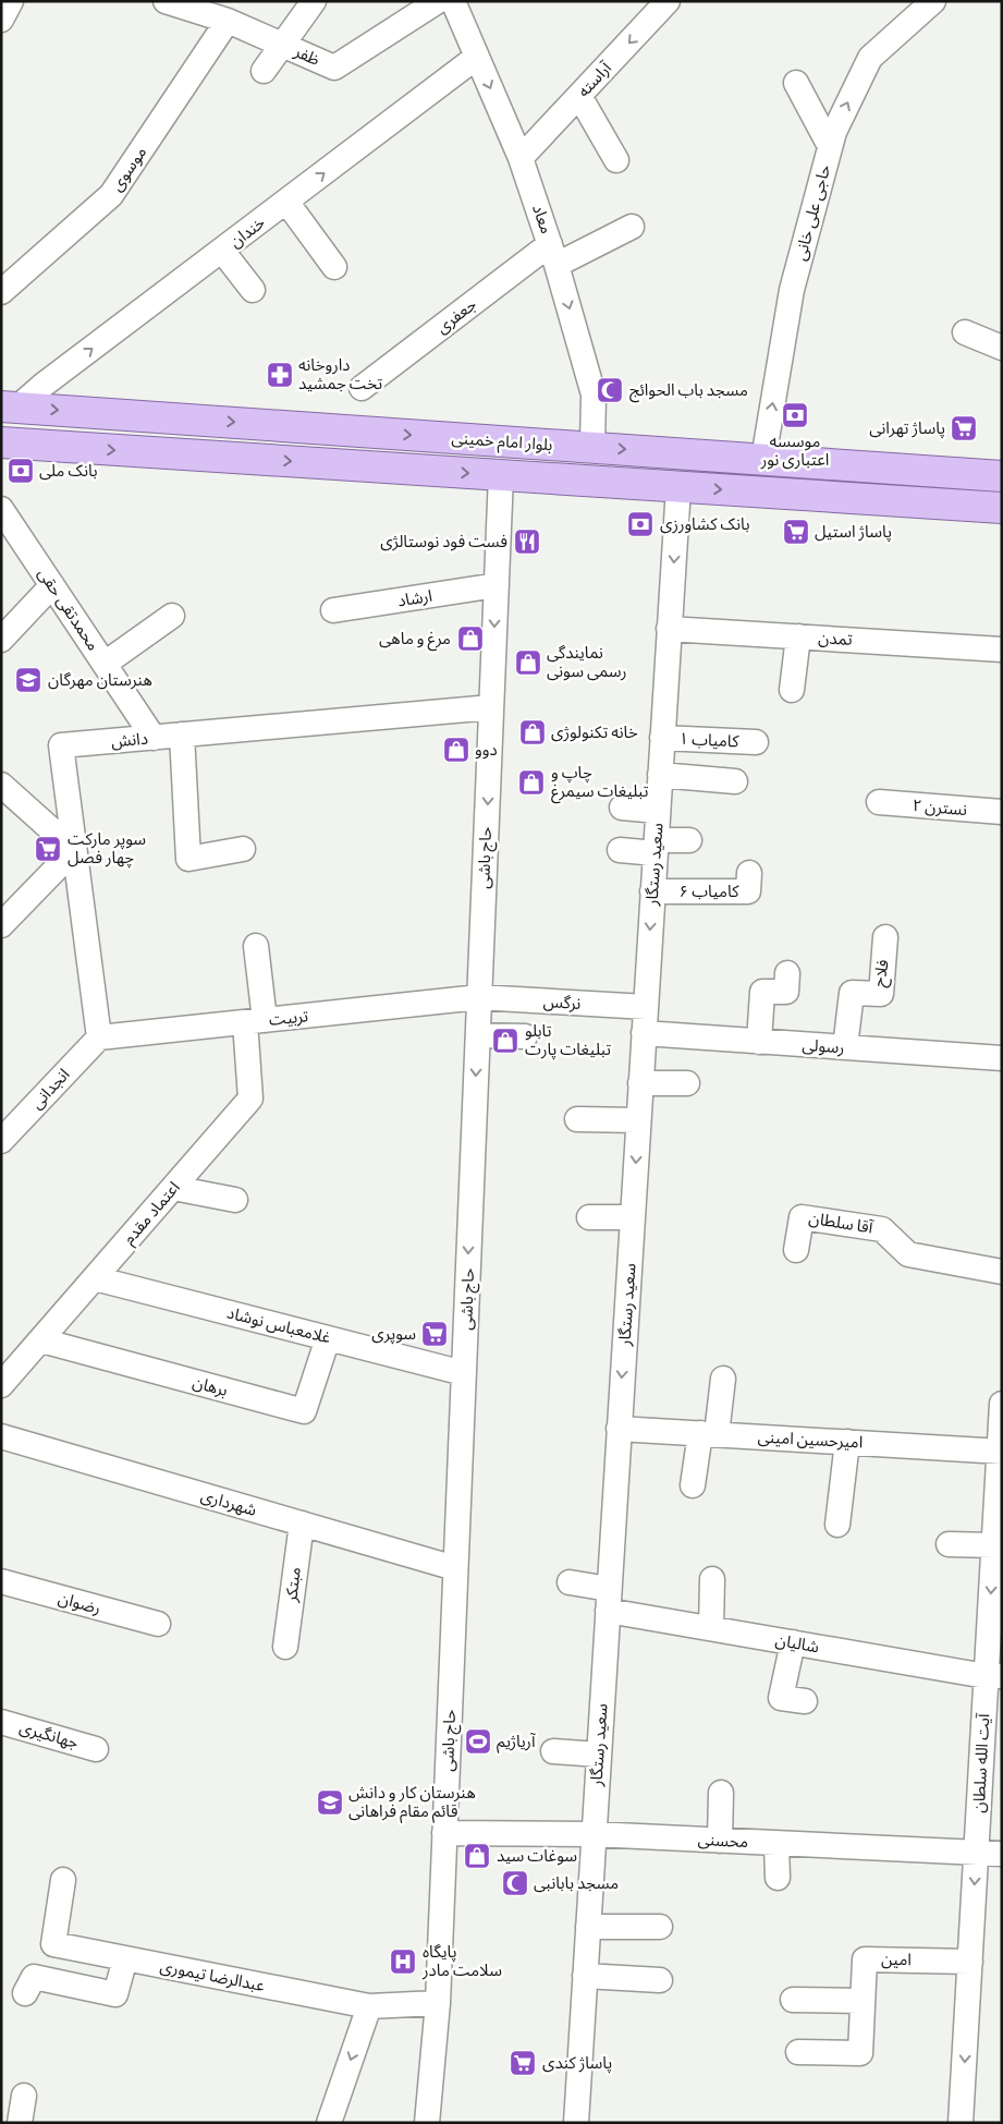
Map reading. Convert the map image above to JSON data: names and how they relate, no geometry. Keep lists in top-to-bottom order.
{
  "streets": {
    "main road": ["بلوار امام خمینی"],
    "street": [
      "ظفر",
      "آراسته",
      "موسوی",
      "حاجی علی خانی",
      "معاد",
      "خندان",
      "جعفری",
      "ارشاد",
      "محمدتقی حقی",
      "تمدن",
      "دانش",
      "کامیاب ۱",
      "نسترن ۲",
      "حاج باشی",
      "سعید رستگار",
      "کامیاب ۶",
      "فلاح",
      "نرگس",
      "تربیت",
      "رسولی",
      "انجدانی",
      "اعتماد مقدم",
      "آقا سلطان",
      "غلامعباس نوشاد",
      "برهان",
      "امیرحسین امینی",
      "شهرداری",
      "مبتکر",
      "رضوان",
      "شالیان",
      "جهانگیری",
      "آیت الله سلطان",
      "محسنی",
      "امین",
      "عبدالرضا تیموری"
    ]
  },
  "crossings": [
    ["ظفر", "موسوی"],
    ["آراسته", "معاد"],
    ["حاجی علی خانی", "بلوار امام خمینی"],
    ["معاد", "خندان"],
    ["معاد", "جعفری"],
    ["معاد", "بلوار امام خمینی"],
    ["خندان", "بلوار امام خمینی"],
    ["بلوار امام خمینی", "حاج باشی"],
    ["بلوار امام خمینی", "سعید رستگار"],
    ["ارشاد", "حاج باشی"],
    ["محمدتقی حقی", "دانش"],
    ["تمدن", "سعید رستگار"],
    ["دانش", "حاج باشی"],
    ["دانش", "تربیت"],
    ["دانش", "انجدانی"],
    ["کامیاب ۱", "سعید رستگار"],
    ["حاج باشی", "نرگس"],
    ["حاج باشی", "تربیت"],
    ["حاج باشی", "غلامعباس نوشاد"],
    ["حاج باشی", "شهرداری"],
    ["حاج باشی", "محسنی"],
    ["حاج باشی", "عبدالرضا تیموری"],
    ["سعید رستگار", "کامیاب ۶"],
    ["سعید رستگار", "نرگس"],
    ["سعید رستگار", "رسولی"],
    ["سعید رستگار", "امیرحسین امینی"],
    ["سعید رستگار", "شالیان"],
    ["سعید رستگار", "محسنی"],
    ["فلاح", "رسولی"],
    ["نرگس", "تربیت"],
    ["تربیت", "انجدانی"],
    ["تربیت", "اعتماد مقدم"],
    ["اعتماد مقدم", "غلامعباس نوشاد"],
    ["اعتماد مقدم", "برهان"],
    ["غلامعباس نوشاد", "برهان"],
    ["امیرحسین امینی", "آیت الله سلطان"],
    ["شهرداری", "مبتکر"],
    ["شالیان", "آیت الله سلطان"],
    ["آیت الله سلطان", "محسنی"],
    ["آیت الله سلطان", "امین"]
  ],
  "one_way": [
    "آراسته",
    "حاجی علی خانی",
    "معاد",
    "خندان",
    "بلوار امام خمینی",
    "حاج باشی",
    "آیت الله سلطان"
  ],
  "places": {
    "pharmacy": ["داروخانه تخت جمشید"],
    "mosque": ["مسجد باب الحوائج", "مسجد بابانبی"],
    "bank": ["موسسه اعتباری نور", "بانک ملی", "بانک کشاورزی"],
    "supermarket": [
      "پاساژ تهرانی",
      "پاساژ استیل",
      "سوپر مارکت چهار فصل",
      "سوپری",
      "پاساژ کندی"
    ],
    "restaurant": ["فست فود نوستالژی"],
    "shop": [
      "مرغ و ماهی",
      "نمایندگی رسمی سونی",
      "خانه تکنولوژی",
      "دوو",
      "چاپ و تبلیغات سیمرغ",
      "تابلو تبلیغات پارت",
      "سوغات سید"
    ],
    "school or university": ["هنرستان مهرگان", "هنرستان کار و دانش قائم مقام فراهانی"],
    "sports": ["آریاژیم"],
    "hospital": ["پایگاه سلامت مادر"]
  }
}
